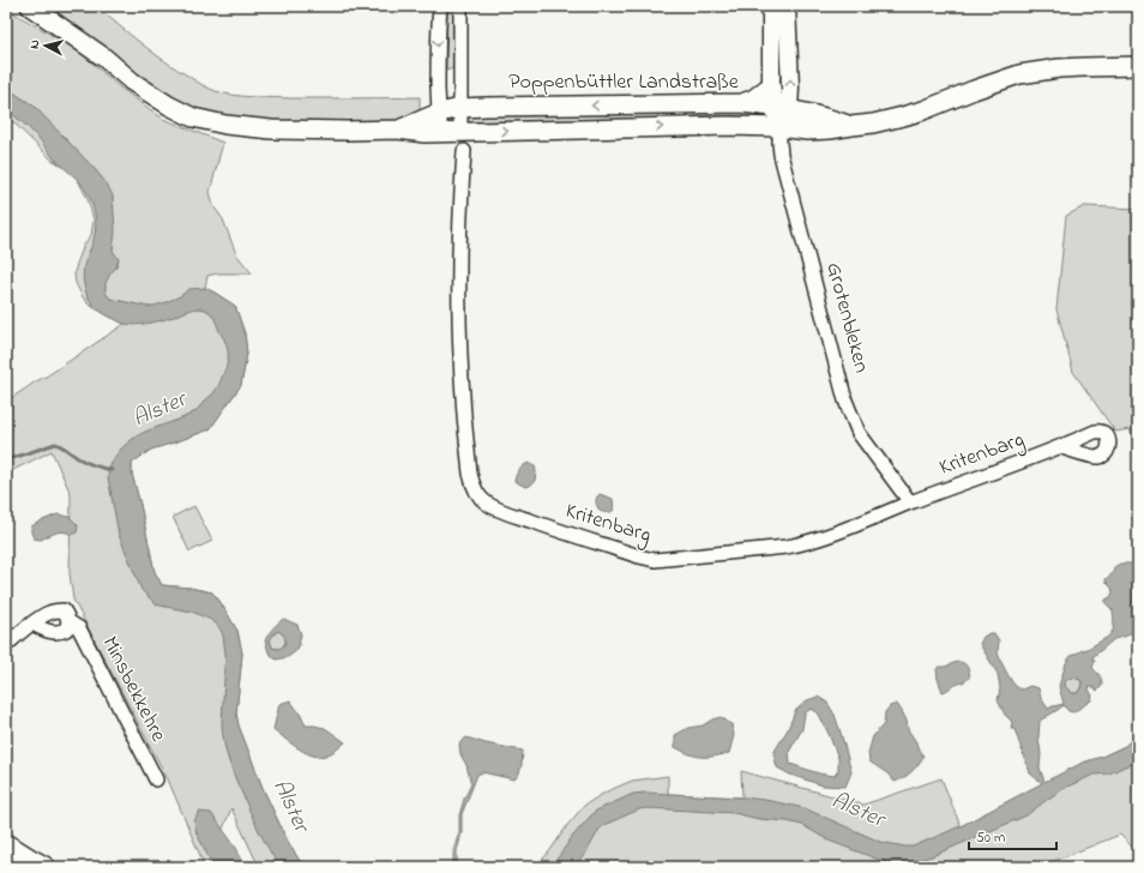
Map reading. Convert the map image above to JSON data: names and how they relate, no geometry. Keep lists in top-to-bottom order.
{
  "streets": {
    "main road": ["Poppenbüttler Landstraße"],
    "street": ["Grotenbleken", "Kritenbarg", "Minsbekkehre"]
  },
  "crossings": [
    ["Poppenbüttler Landstraße", "Grotenbleken"],
    ["Grotenbleken", "Kritenbarg"]
  ],
  "water": ["Alster"],
  "scale_bar": "50 m",
  "north": "left"
}
